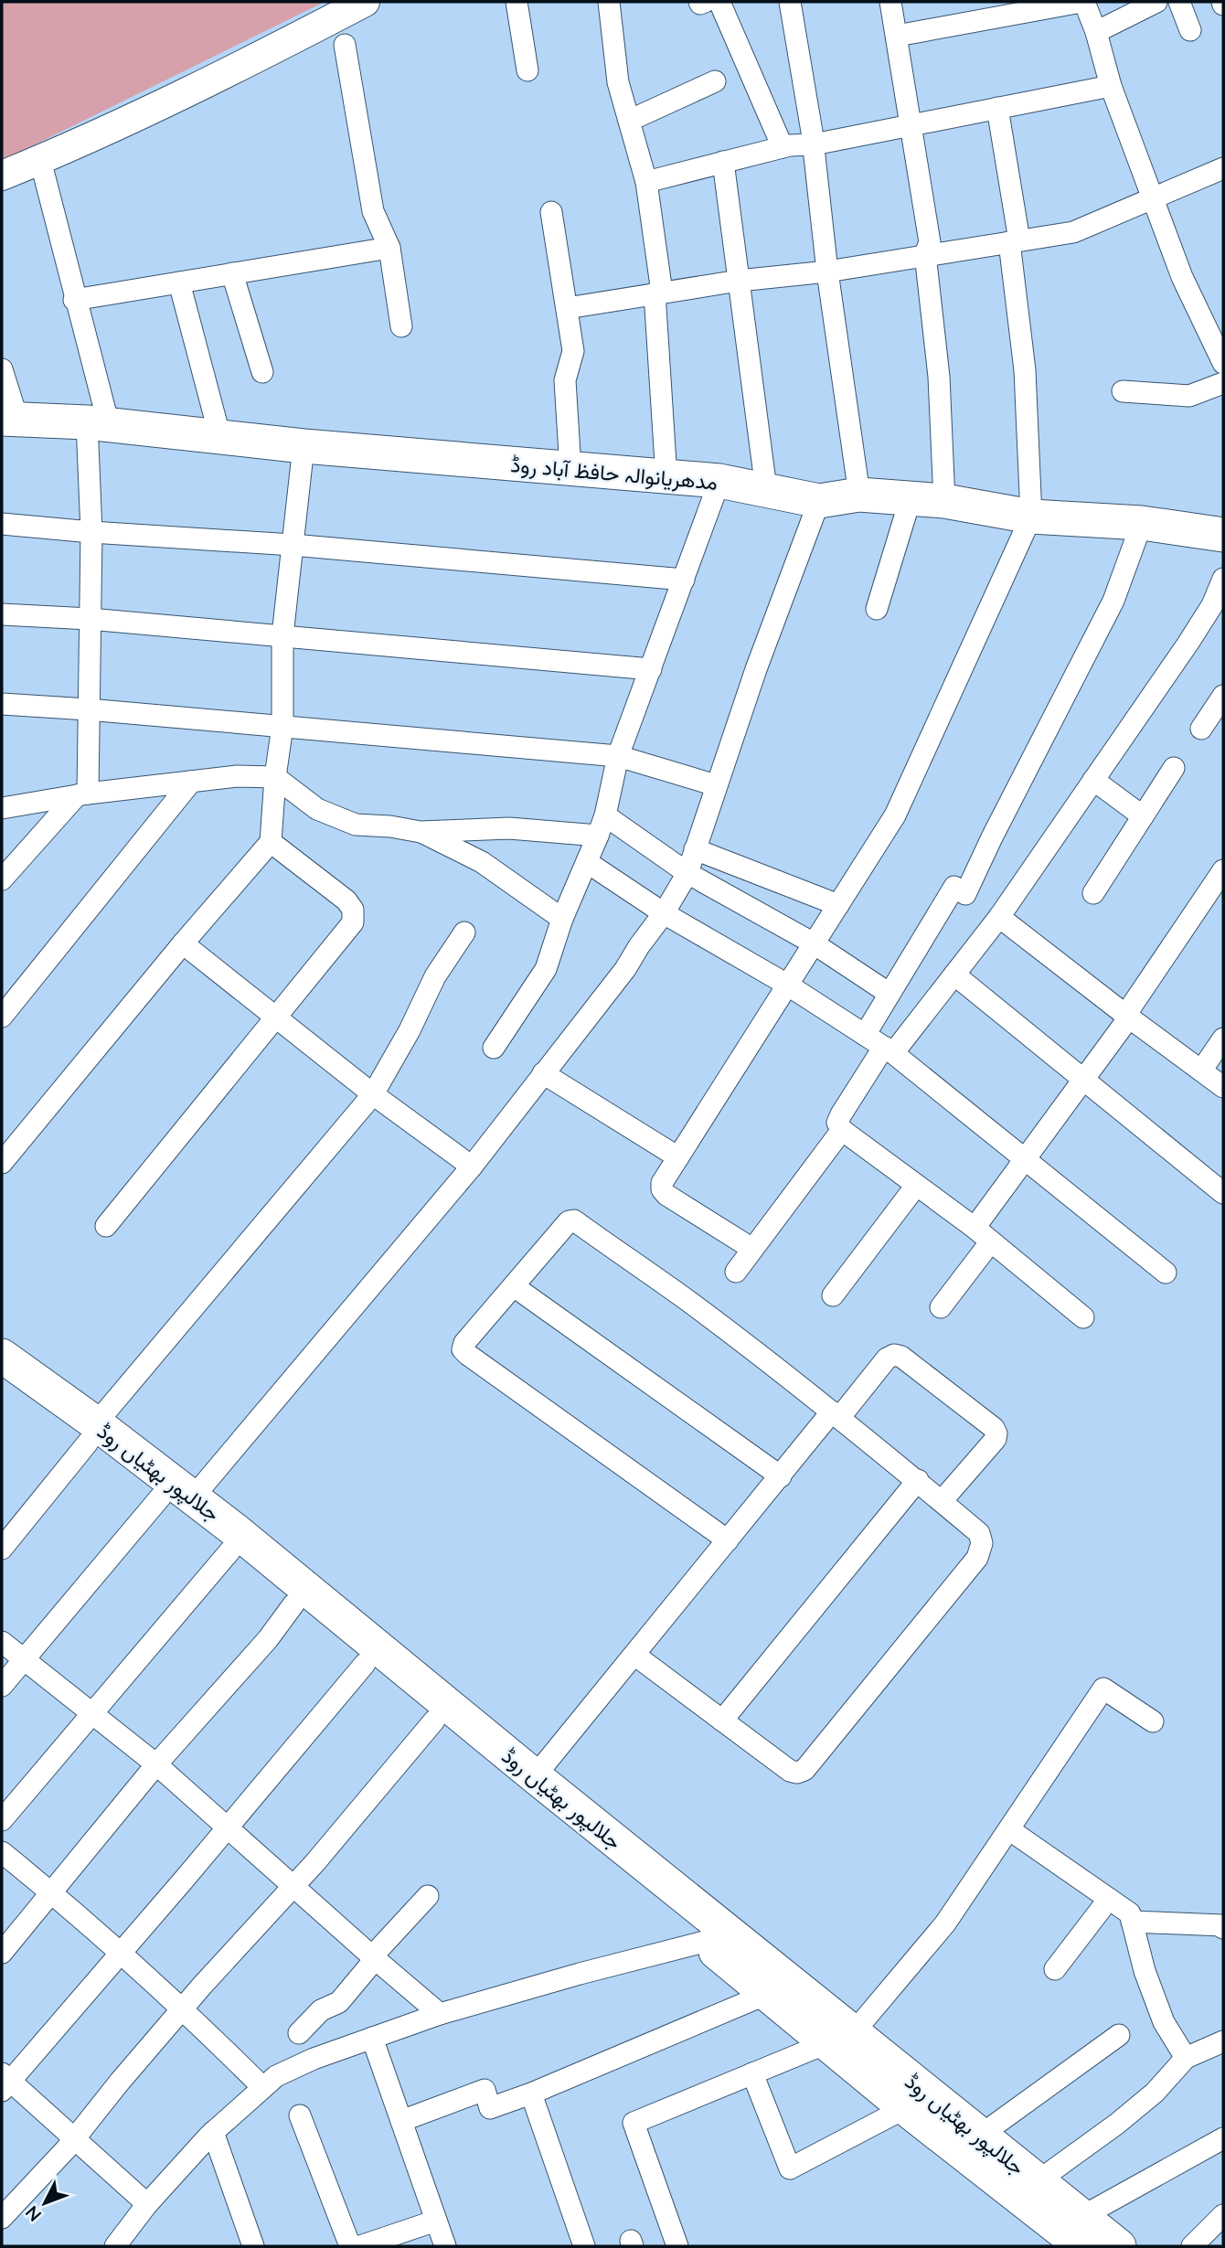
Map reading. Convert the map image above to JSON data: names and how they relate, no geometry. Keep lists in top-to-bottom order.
{
  "streets": {
    "main road": ["مدھریانوالہ حافظ آباد روڈ", "جلالپور بھٹیاں روڈ"]
  },
  "north": "bottom left"
}
